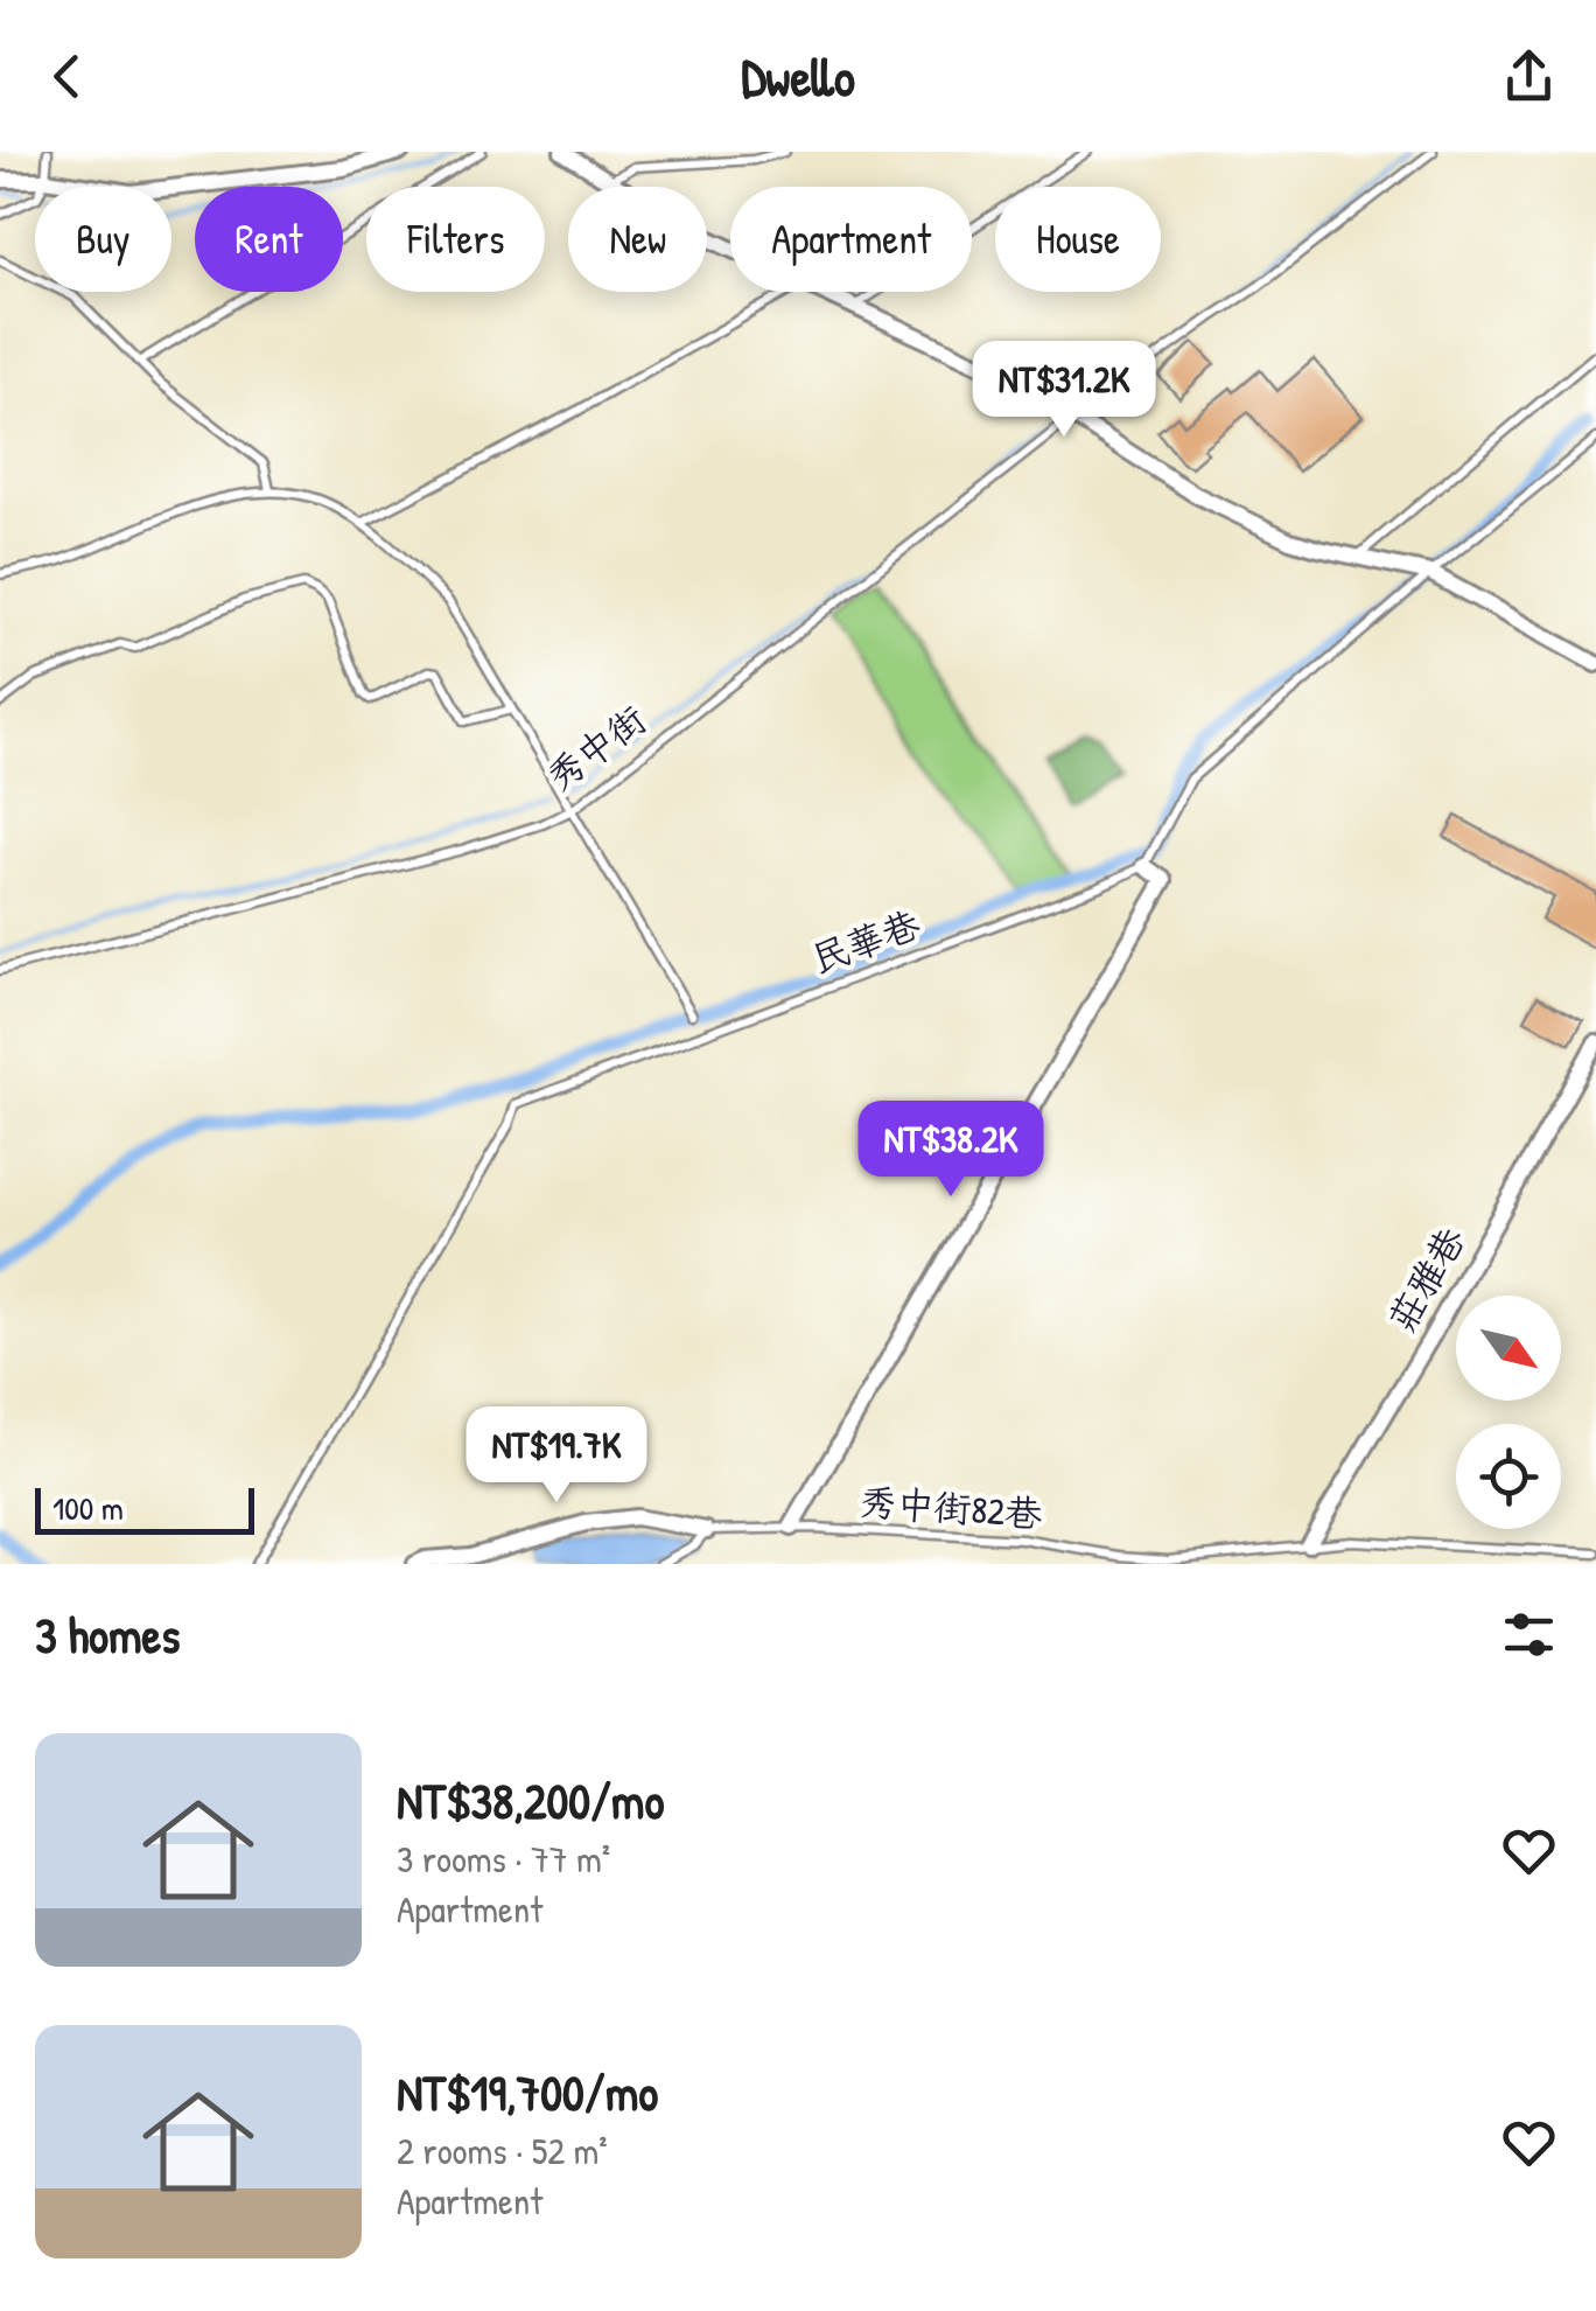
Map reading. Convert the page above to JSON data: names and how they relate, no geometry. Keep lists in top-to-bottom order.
{
  "streets": {
    "street": ["莊雅巷"],
    "lane": ["秀中街", "民華巷", "秀中街82巷"]
  },
  "crossings": [
    ["莊雅巷", "秀中街82巷"]
  ],
  "scale_bar": "100 m",
  "north": "bottom right",
  "page": {
    "header": "Dwello",
    "chip": [
      "Buy",
      "Rent",
      "Filters",
      "New",
      "Apartment",
      "House"
    ],
    "price": ["NT$31.2K", "NT$38.2K", "NT$19.7K"],
    "scale": "100 m",
    "heading": "3 homes",
    "list": [
      {
        "name": "NT$38,200/mo",
        "note": "3 rooms · 77 m² · Apartment"
      },
      {
        "name": "NT$19,700/mo",
        "note": "2 rooms · 52 m² · Apartment"
      }
    ]
  }
}
